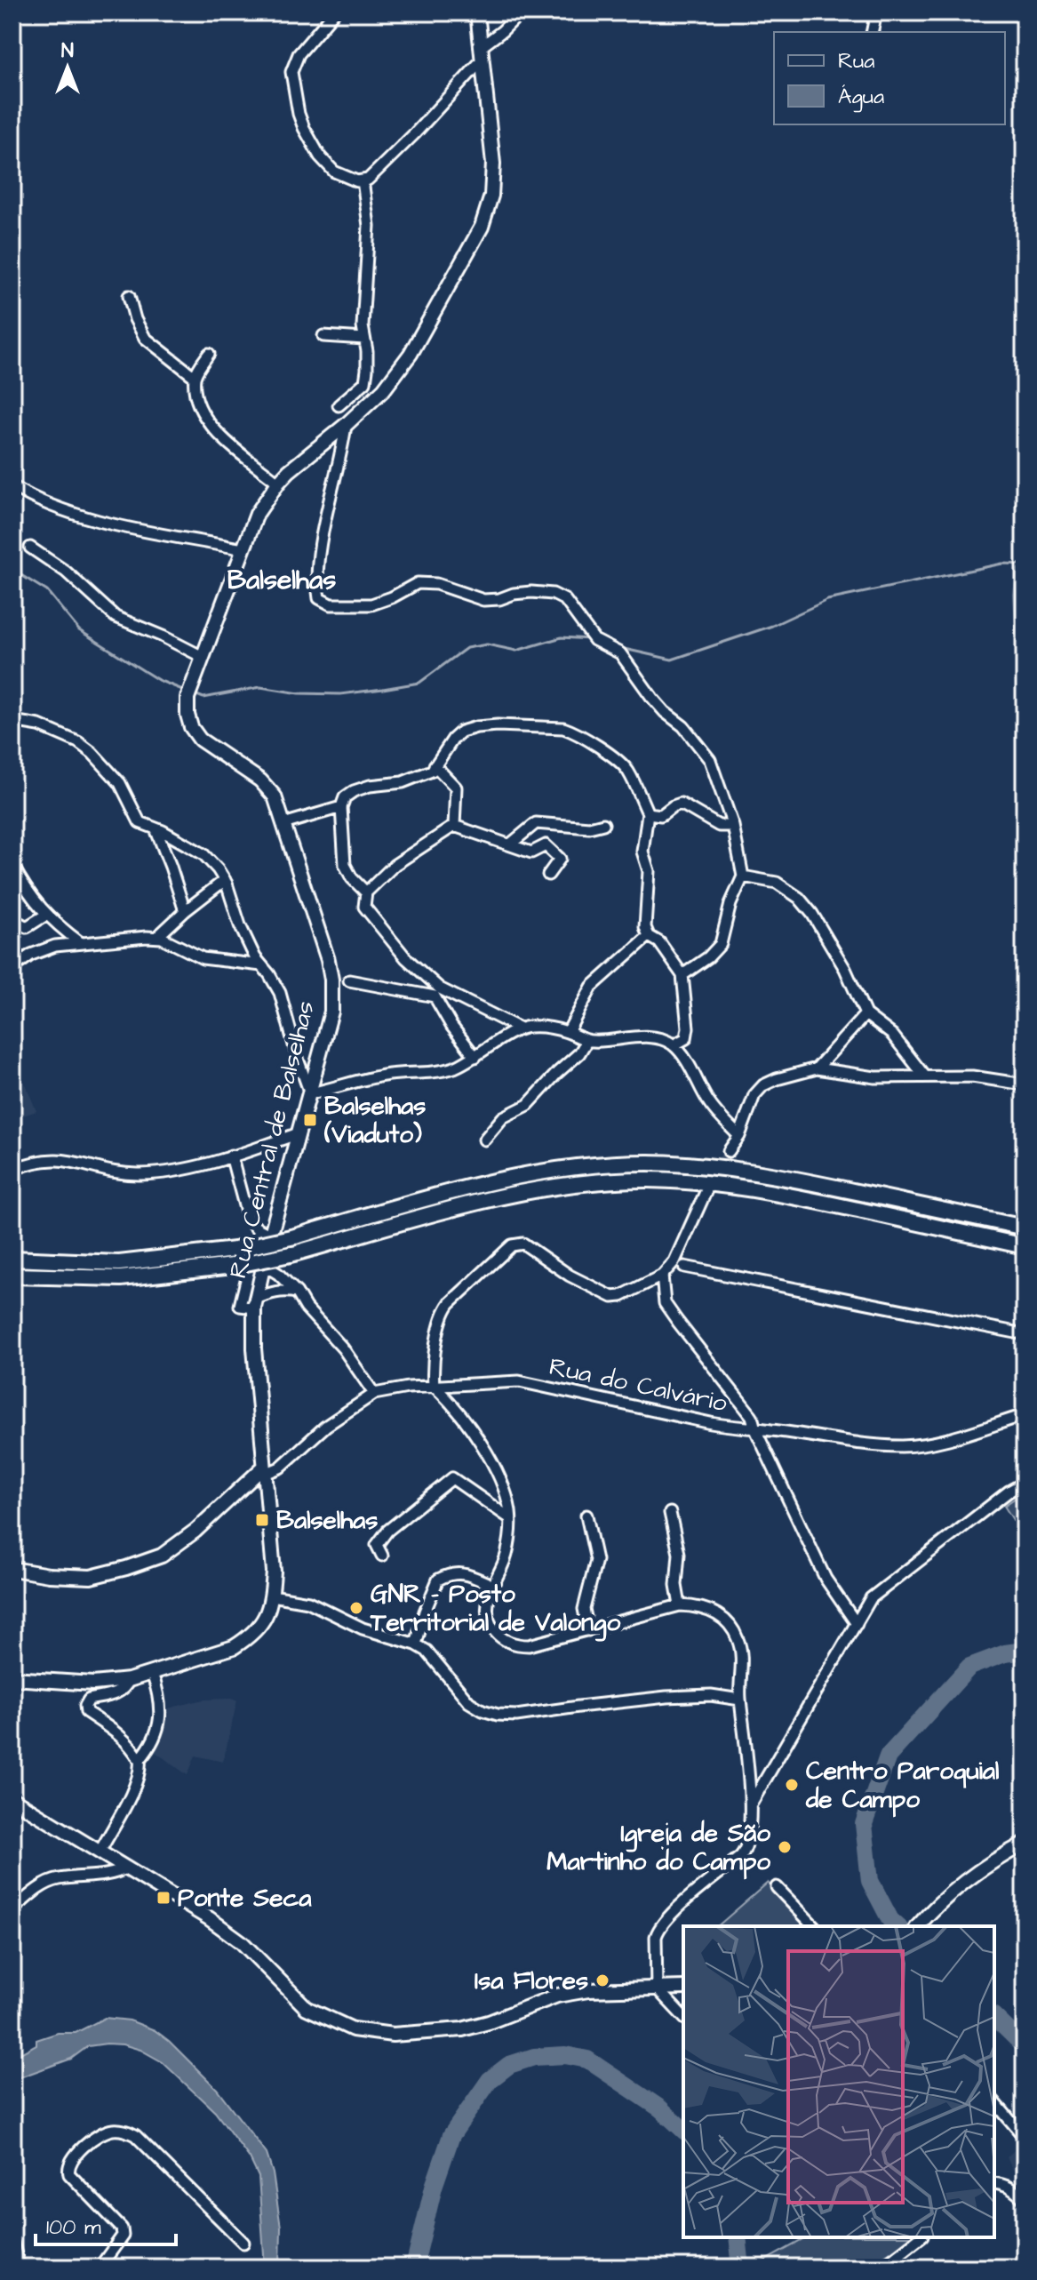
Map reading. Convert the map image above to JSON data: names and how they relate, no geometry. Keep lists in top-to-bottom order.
{
  "streets": {
    "main road": ["Rua Central de Balselhas"],
    "street": ["Rua do Calvário"]
  },
  "crossings": [
    ["Rua Central de Balselhas", "Rua do Calvário"]
  ],
  "districts": ["Balselhas"],
  "places": {
    "transit": ["Balselhas (Viaduto)", "Balselhas", "Ponte Seca"],
    "other": [
      "GNR - Posto Territorial de Valongo",
      "Centro Paroquial de Campo",
      "Igreja de São Martinho do Campo",
      "Isa Flores"
    ]
  },
  "legend": ["Rua", "Água"],
  "scale_bar": "100 m",
  "north": "top"
}
